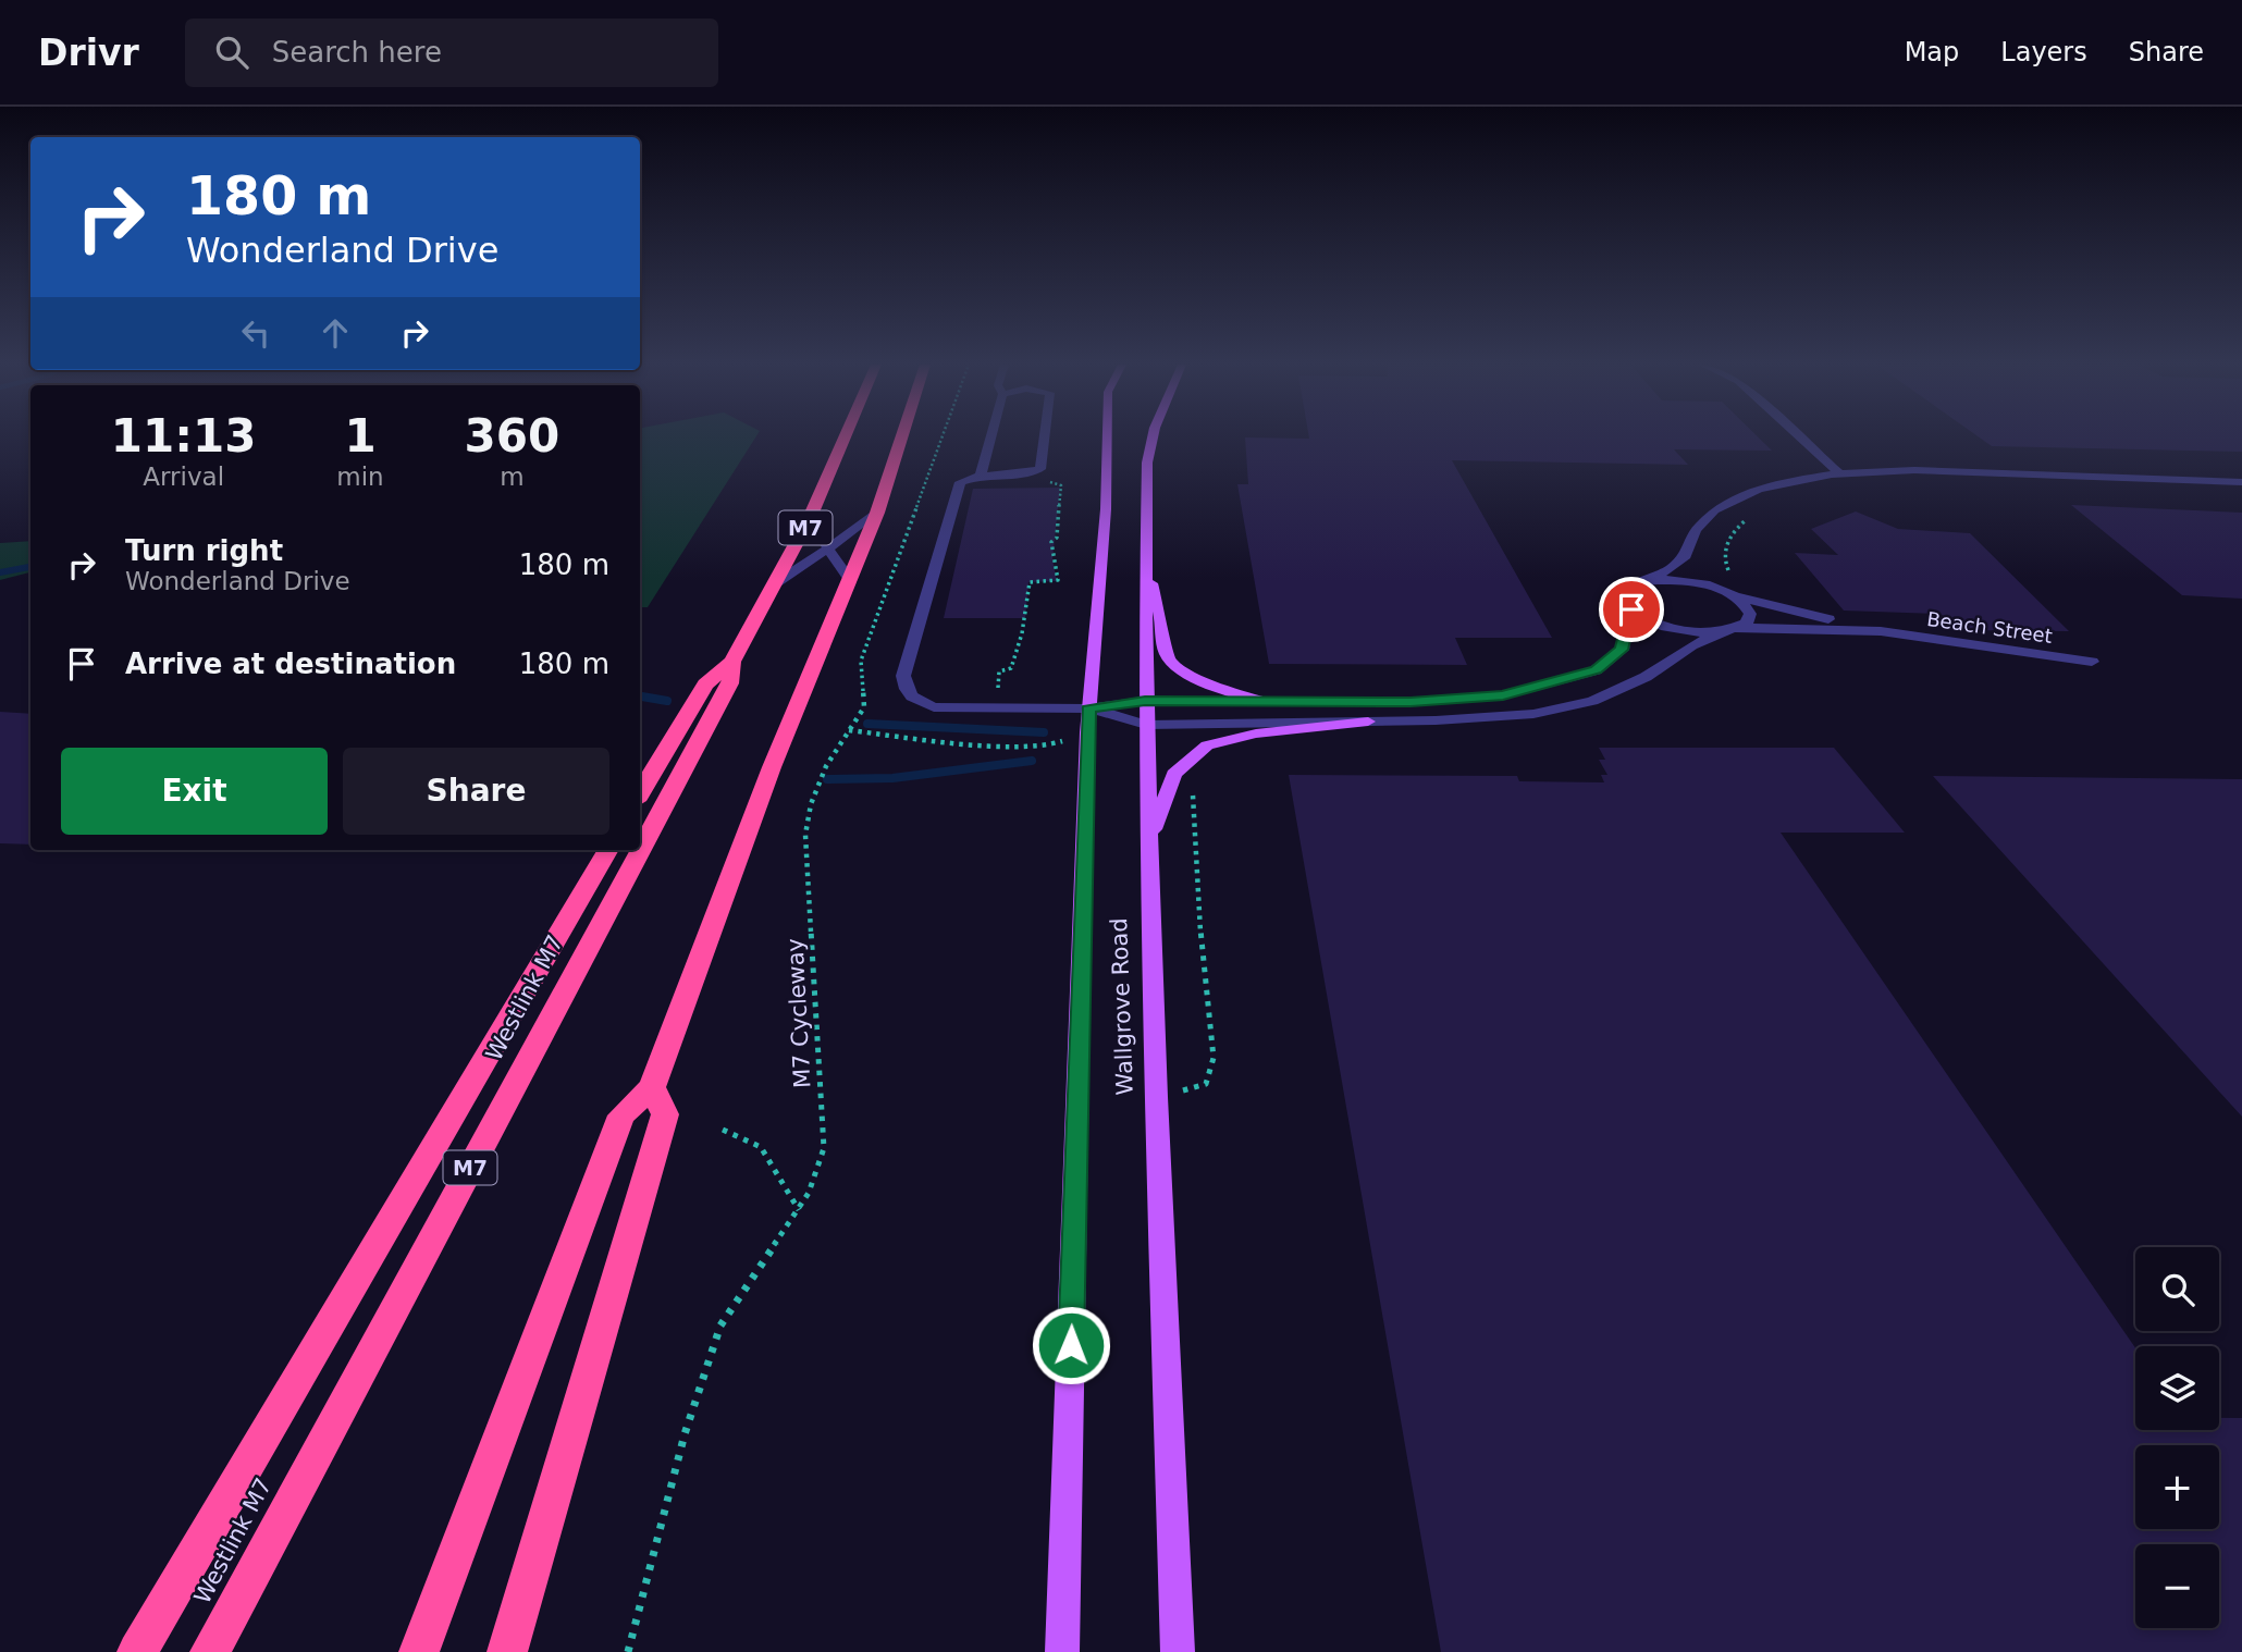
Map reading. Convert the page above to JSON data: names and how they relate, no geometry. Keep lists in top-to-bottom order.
{
  "streets": {
    "highway": ["M7", "Westlink M7"],
    "main road": ["Wallgrove Road"],
    "street": ["Beach Street"],
    "path": ["M7 Cycleway"]
  },
  "page": {
    "header": "Drivr",
    "search": "Search here",
    "nav": ["Map", "Layers", "Share"],
    "turn": ["180 m", "Wonderland Drive"],
    "eta": [
      "11:13",
      "Arrival",
      "1",
      "min",
      "360",
      "m"
    ],
    "list": [
      {
        "name": "Turn right",
        "note": "Wonderland Drive",
        "value": "180 m"
      },
      {
        "name": "Arrive at destination",
        "value": "180 m"
      }
    ],
    "buttons": ["Exit", "Share"],
    "map_buttons": ["+", "−"]
  }
}
